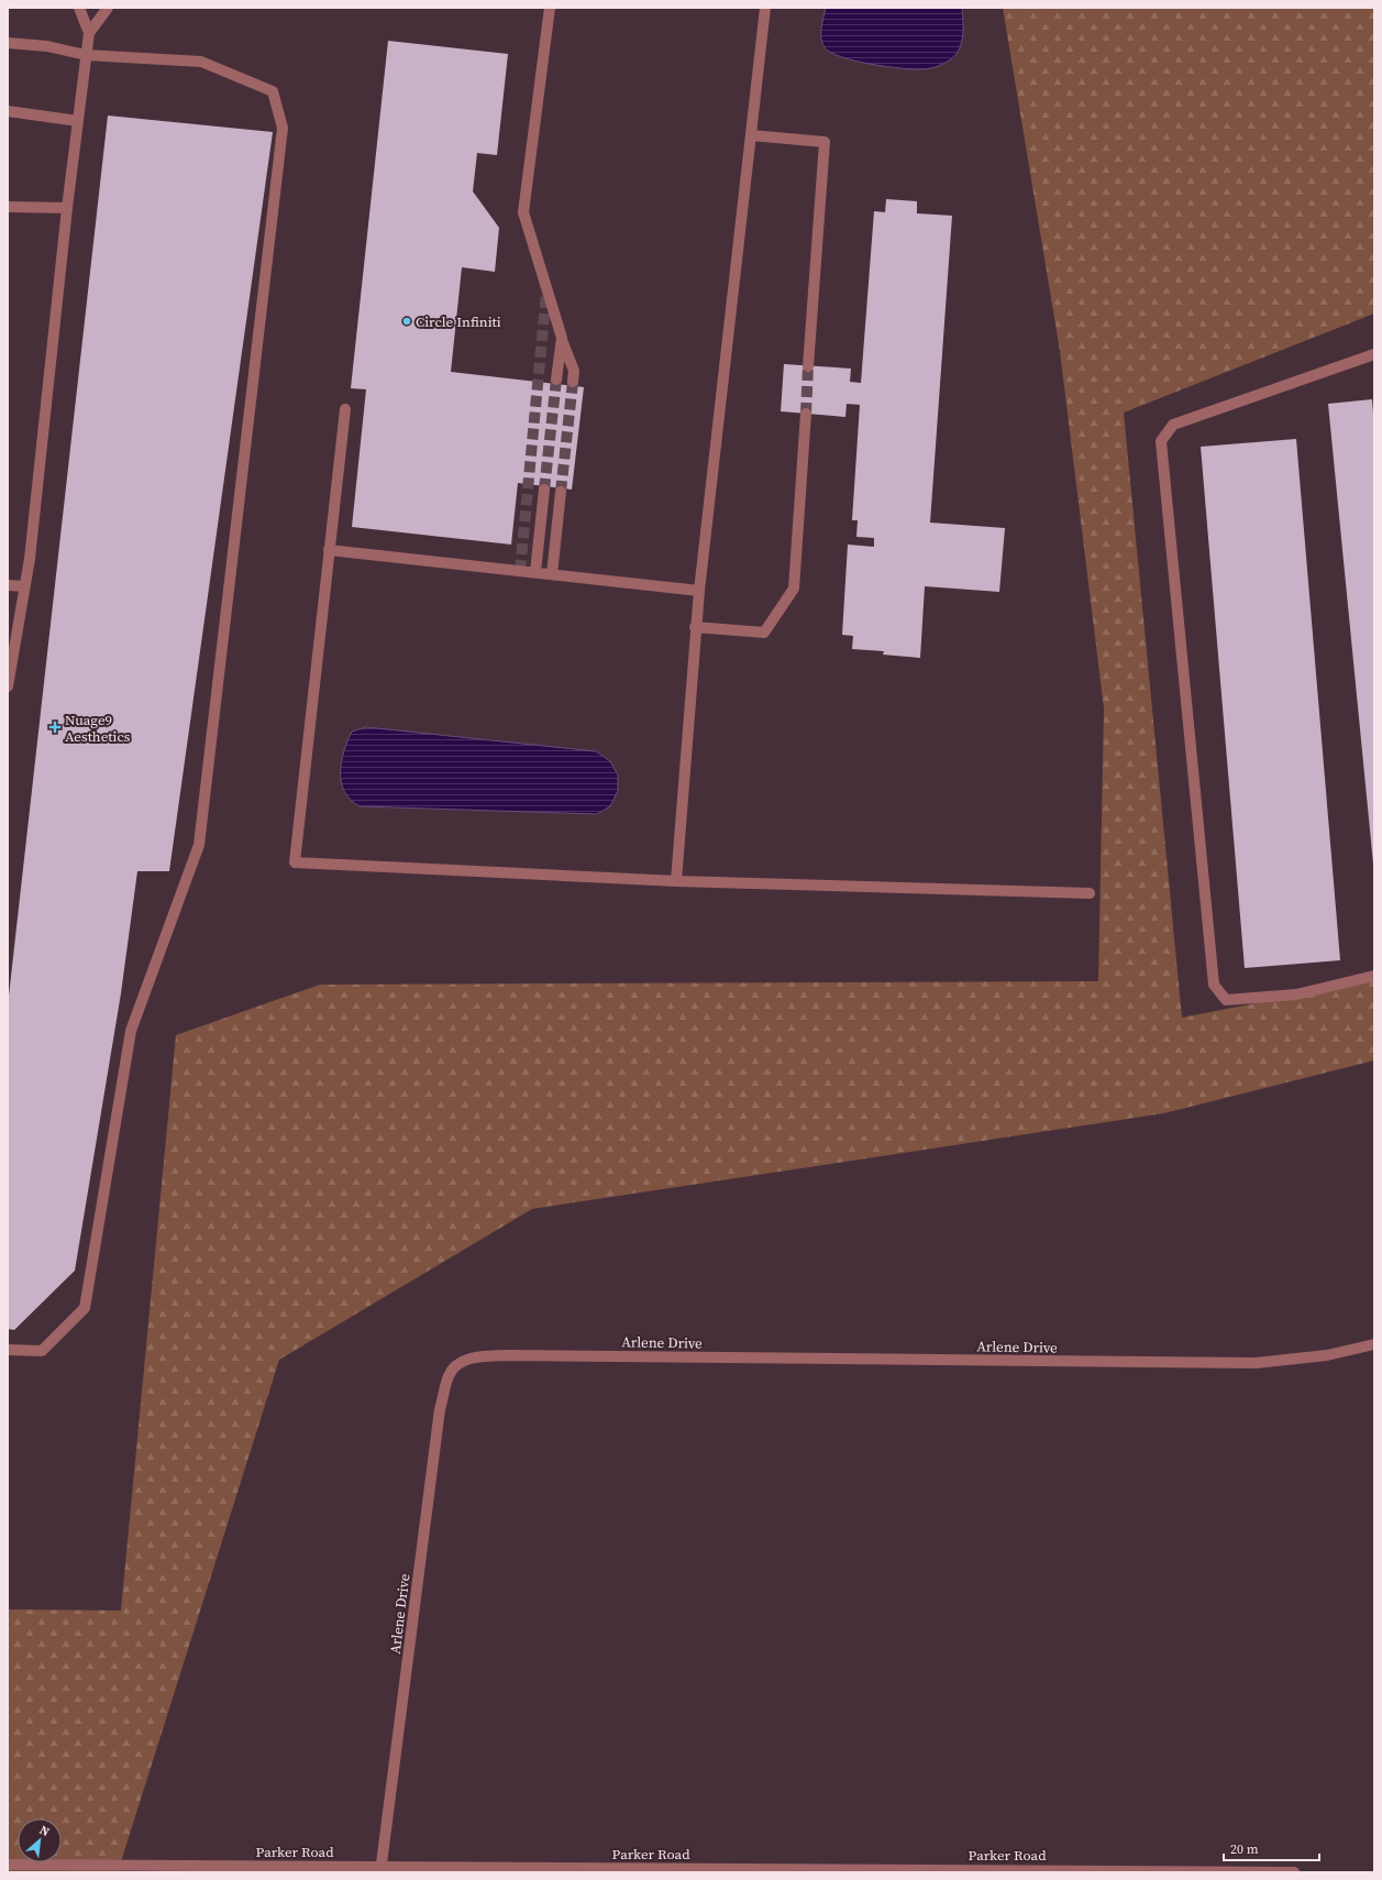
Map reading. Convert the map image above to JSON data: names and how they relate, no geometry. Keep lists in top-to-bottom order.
{
  "streets": {
    "street": ["Arlene Drive", "Parker Road"]
  },
  "crossings": [
    ["Arlene Drive", "Parker Road"]
  ],
  "places": {
    "other": ["Circle Infiniti"],
    "health": ["Nuage9 Aesthetics"]
  },
  "scale_bar": "20 m",
  "north": "top right"
}
